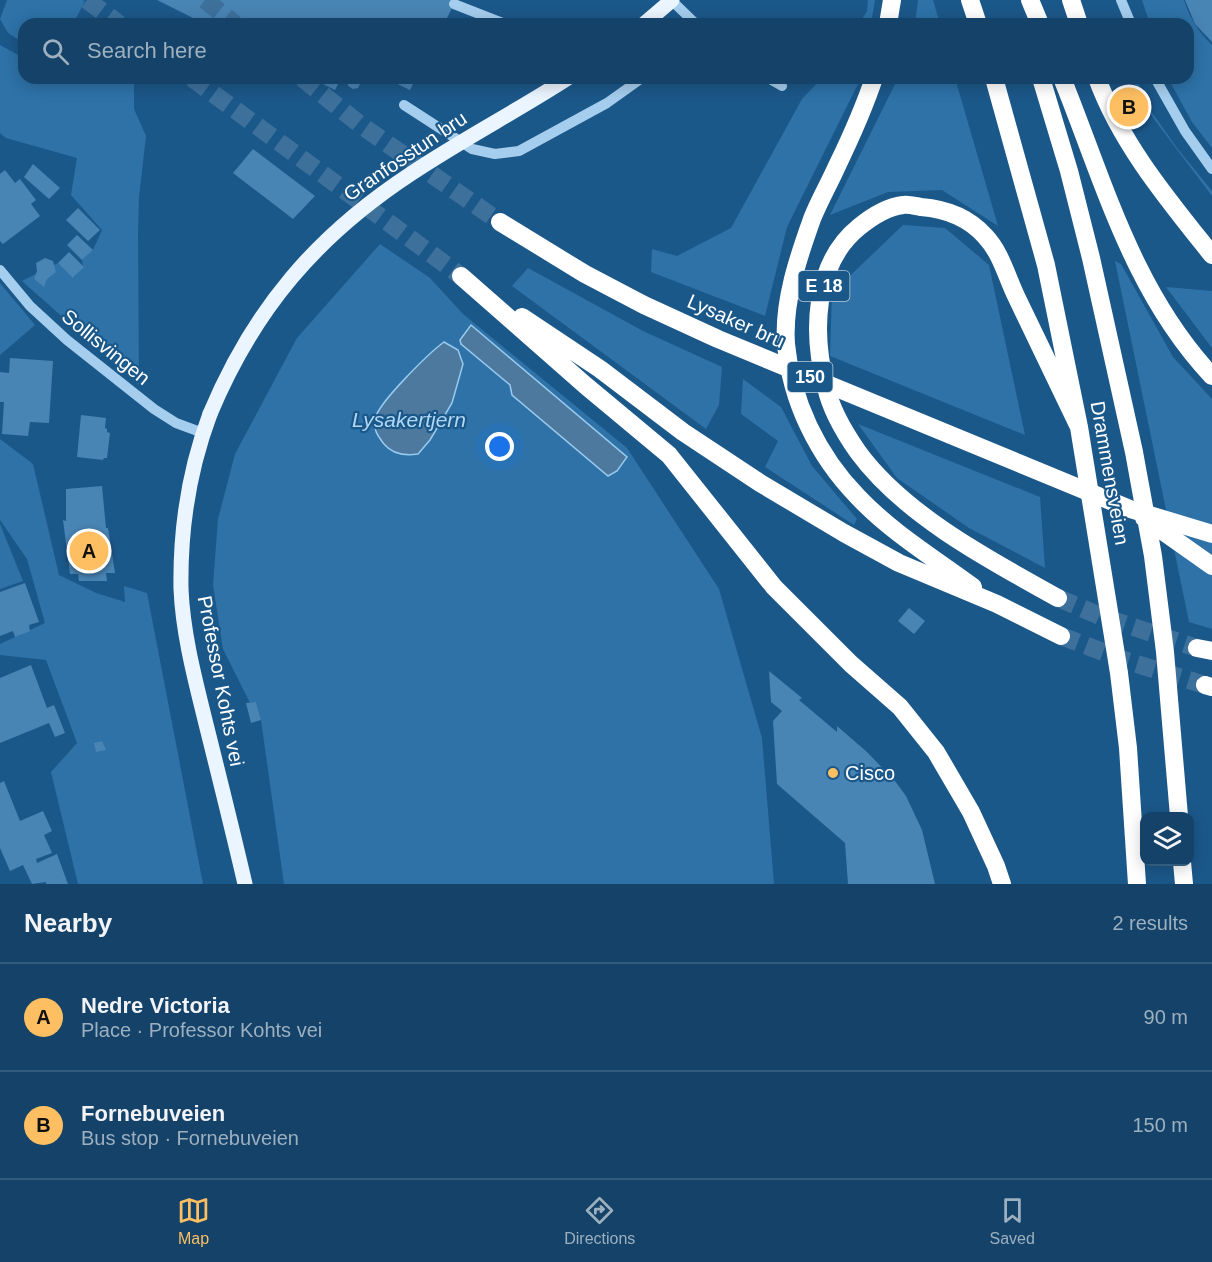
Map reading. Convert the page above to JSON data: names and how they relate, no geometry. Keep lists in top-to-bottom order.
{
  "streets": {
    "highway": [
      "E 18",
      "Lysaker bru",
      "150",
      "Drammensveien"
    ],
    "main road": ["Granfosstun bru", "Professor Kohts vei"],
    "street": ["Sollisvingen"]
  },
  "crossings": [
    ["Granfosstun bru", "Professor Kohts vei"],
    ["E 18", "Drammensveien"],
    ["Lysaker bru", "150"],
    ["Sollisvingen", "Professor Kohts vei"]
  ],
  "water": ["Lysakertjern"],
  "places": ["Cisco"],
  "page": {
    "search": "Search here",
    "pins": ["B", "A"],
    "heading": ["Nearby", "2 results"],
    "list": [
      {
        "mark": "A",
        "name": "Nedre Victoria",
        "note": "Place · Professor Kohts vei",
        "value": "90 m"
      },
      {
        "mark": "B",
        "name": "Fornebuveien",
        "note": "Bus stop · Fornebuveien",
        "value": "150 m"
      }
    ],
    "nav": ["Map", "Directions", "Saved"]
  }
}
